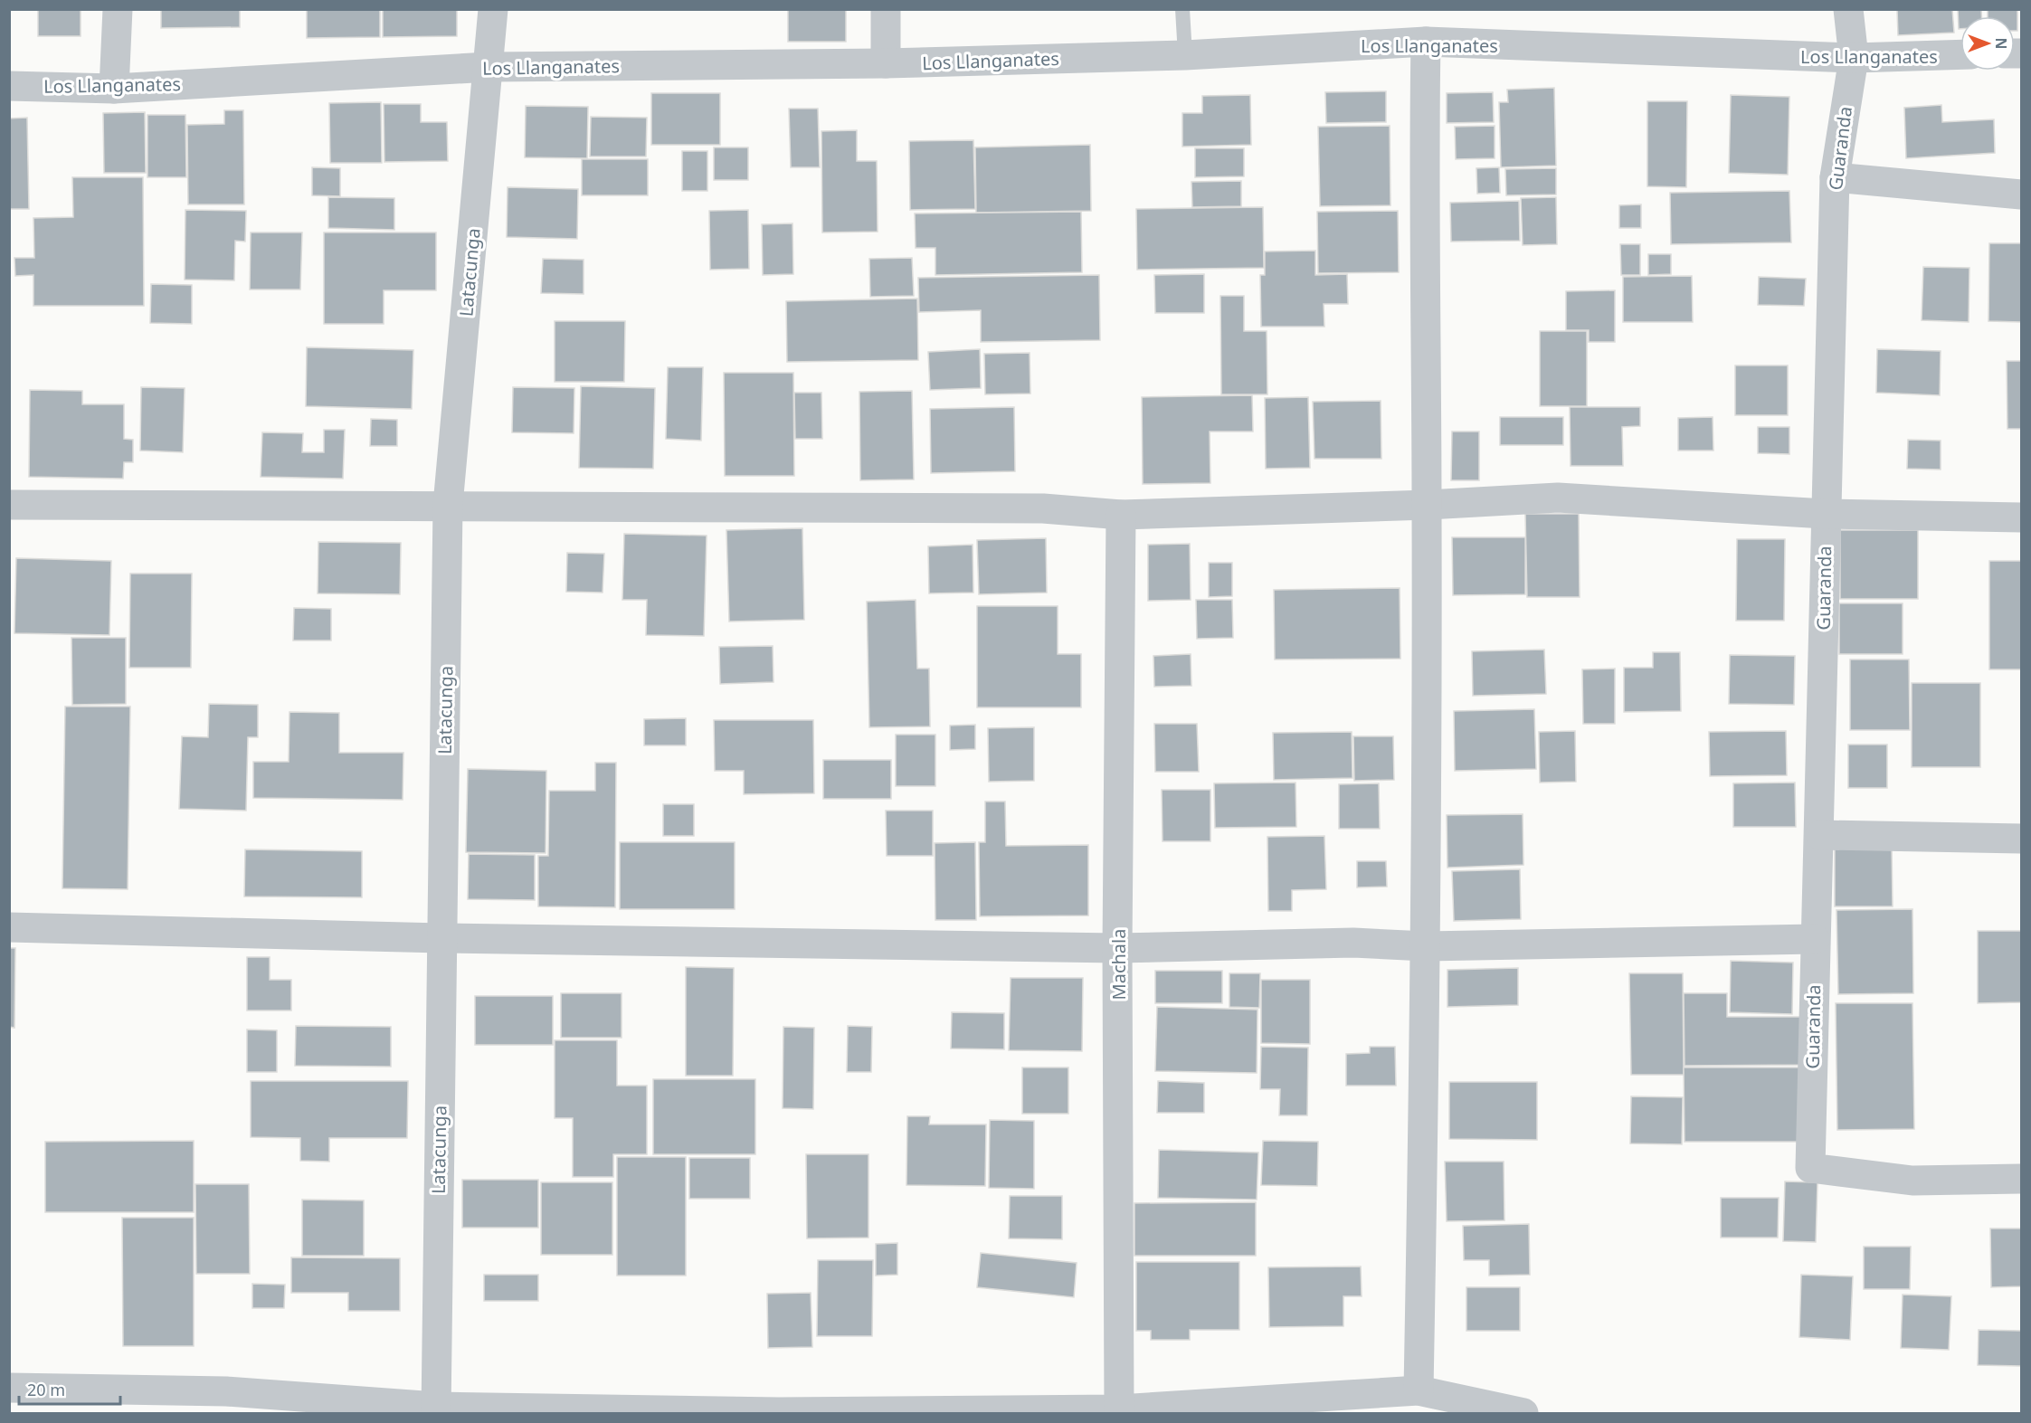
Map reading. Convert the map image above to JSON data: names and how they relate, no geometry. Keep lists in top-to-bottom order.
{
  "streets": {
    "street": [
      "Los Llanganates",
      "Guaranda",
      "Latacunga",
      "Machala"
    ]
  },
  "crossings": [
    ["Los Llanganates", "Guaranda"],
    ["Los Llanganates", "Latacunga"]
  ],
  "scale_bar": "20 m",
  "north": "right"
}
